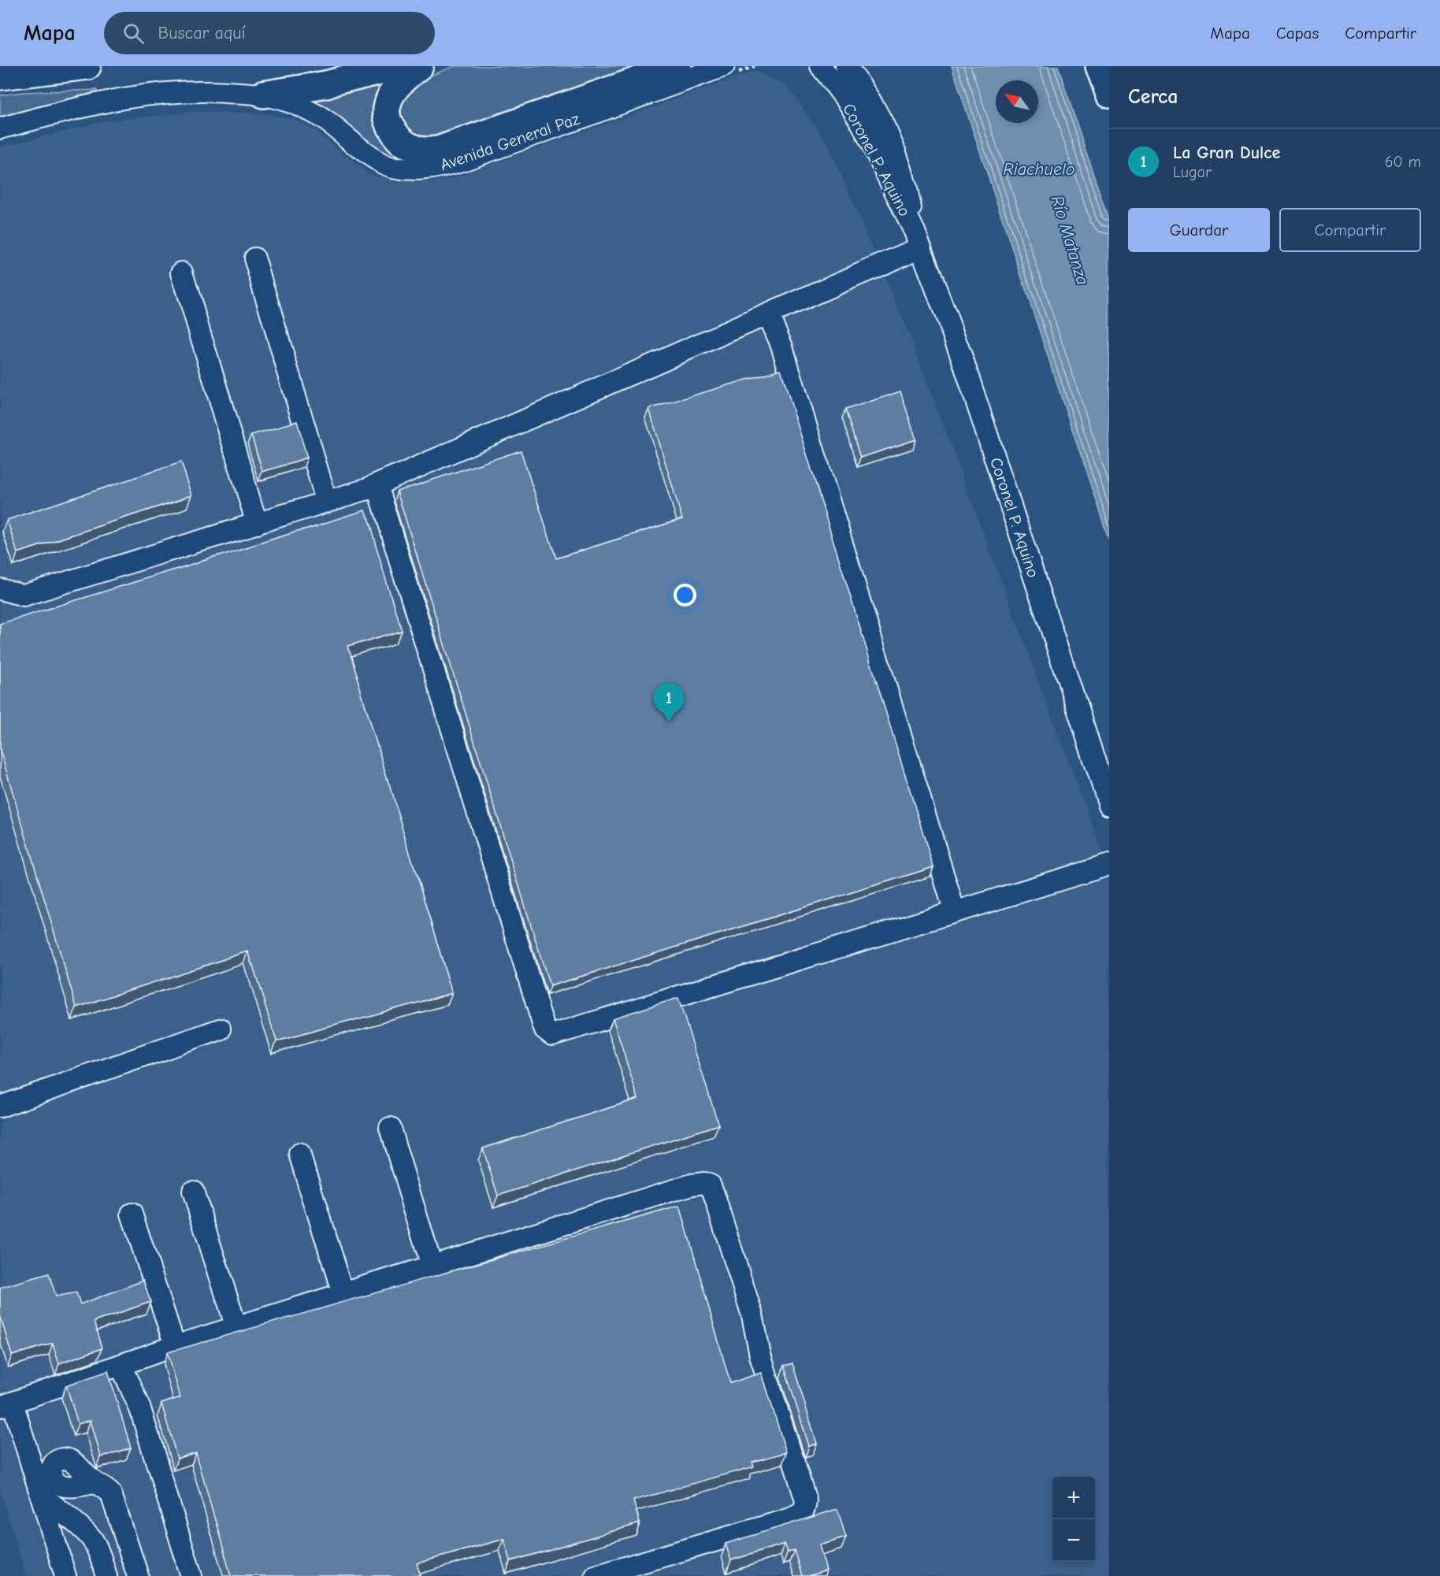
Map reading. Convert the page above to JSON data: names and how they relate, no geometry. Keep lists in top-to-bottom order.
{
  "streets": {
    "street": ["Avenida General Paz", "Coronel P. Aquino"]
  },
  "water": ["Riachuelo", "Río Matanza"],
  "north": "top left",
  "page": {
    "header": "Mapa",
    "search": "Buscar aquí",
    "nav": ["Mapa", "Capas", "Compartir"],
    "heading": "Cerca",
    "list": [
      {
        "mark": "1",
        "name": "La Gran Dulce",
        "note": "Lugar",
        "value": "60 m"
      }
    ],
    "buttons": ["Guardar", "Compartir"],
    "pins": "1",
    "map_buttons": ["+", "−"]
  }
}
